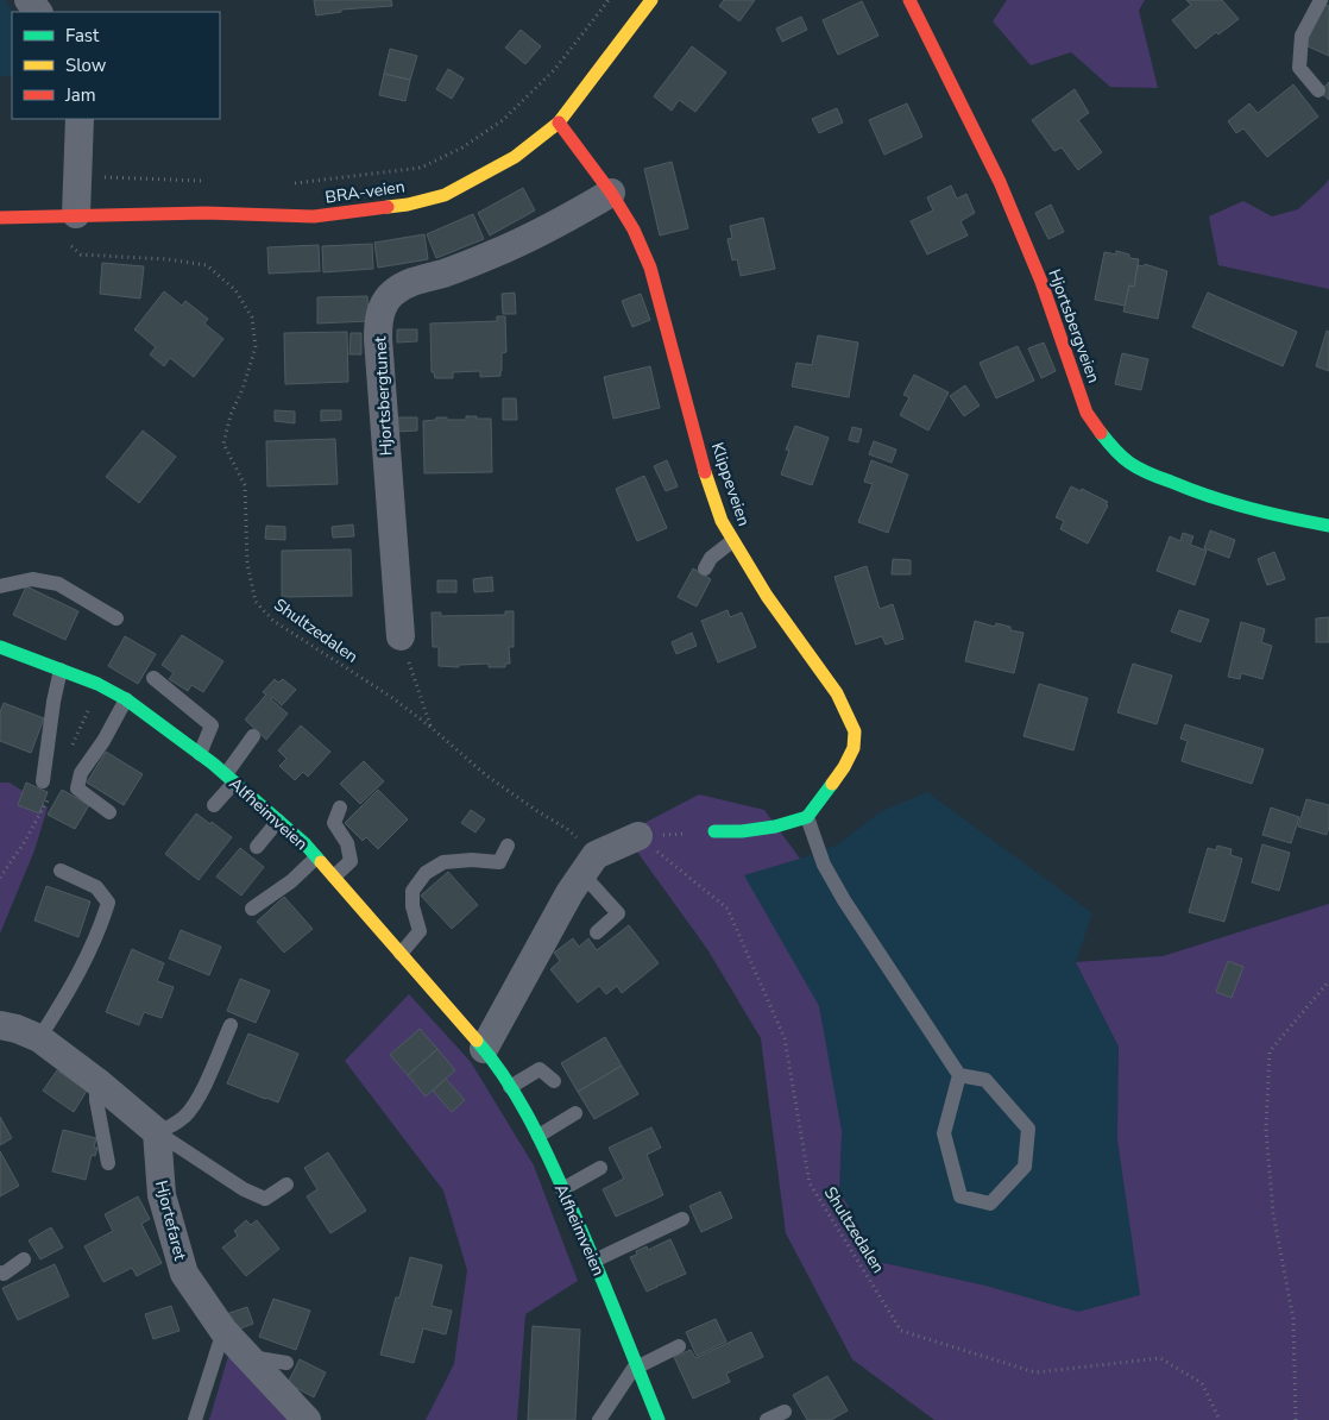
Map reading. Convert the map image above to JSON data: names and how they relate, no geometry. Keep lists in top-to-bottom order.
{
  "streets": {
    "street": [
      "BRA-veien",
      "Hjortsbergveien",
      "Hjortsbergtunet",
      "Klippeveien",
      "Alfheimveien",
      "Hjortefaret"
    ],
    "path": ["Shultzedalen"]
  },
  "crossings": [
    ["BRA-veien", "Klippeveien"],
    ["BRA-veien", "Shultzedalen"],
    ["Hjortsbergtunet", "Klippeveien"]
  ],
  "legend": ["Fast", "Slow", "Jam"]
}
